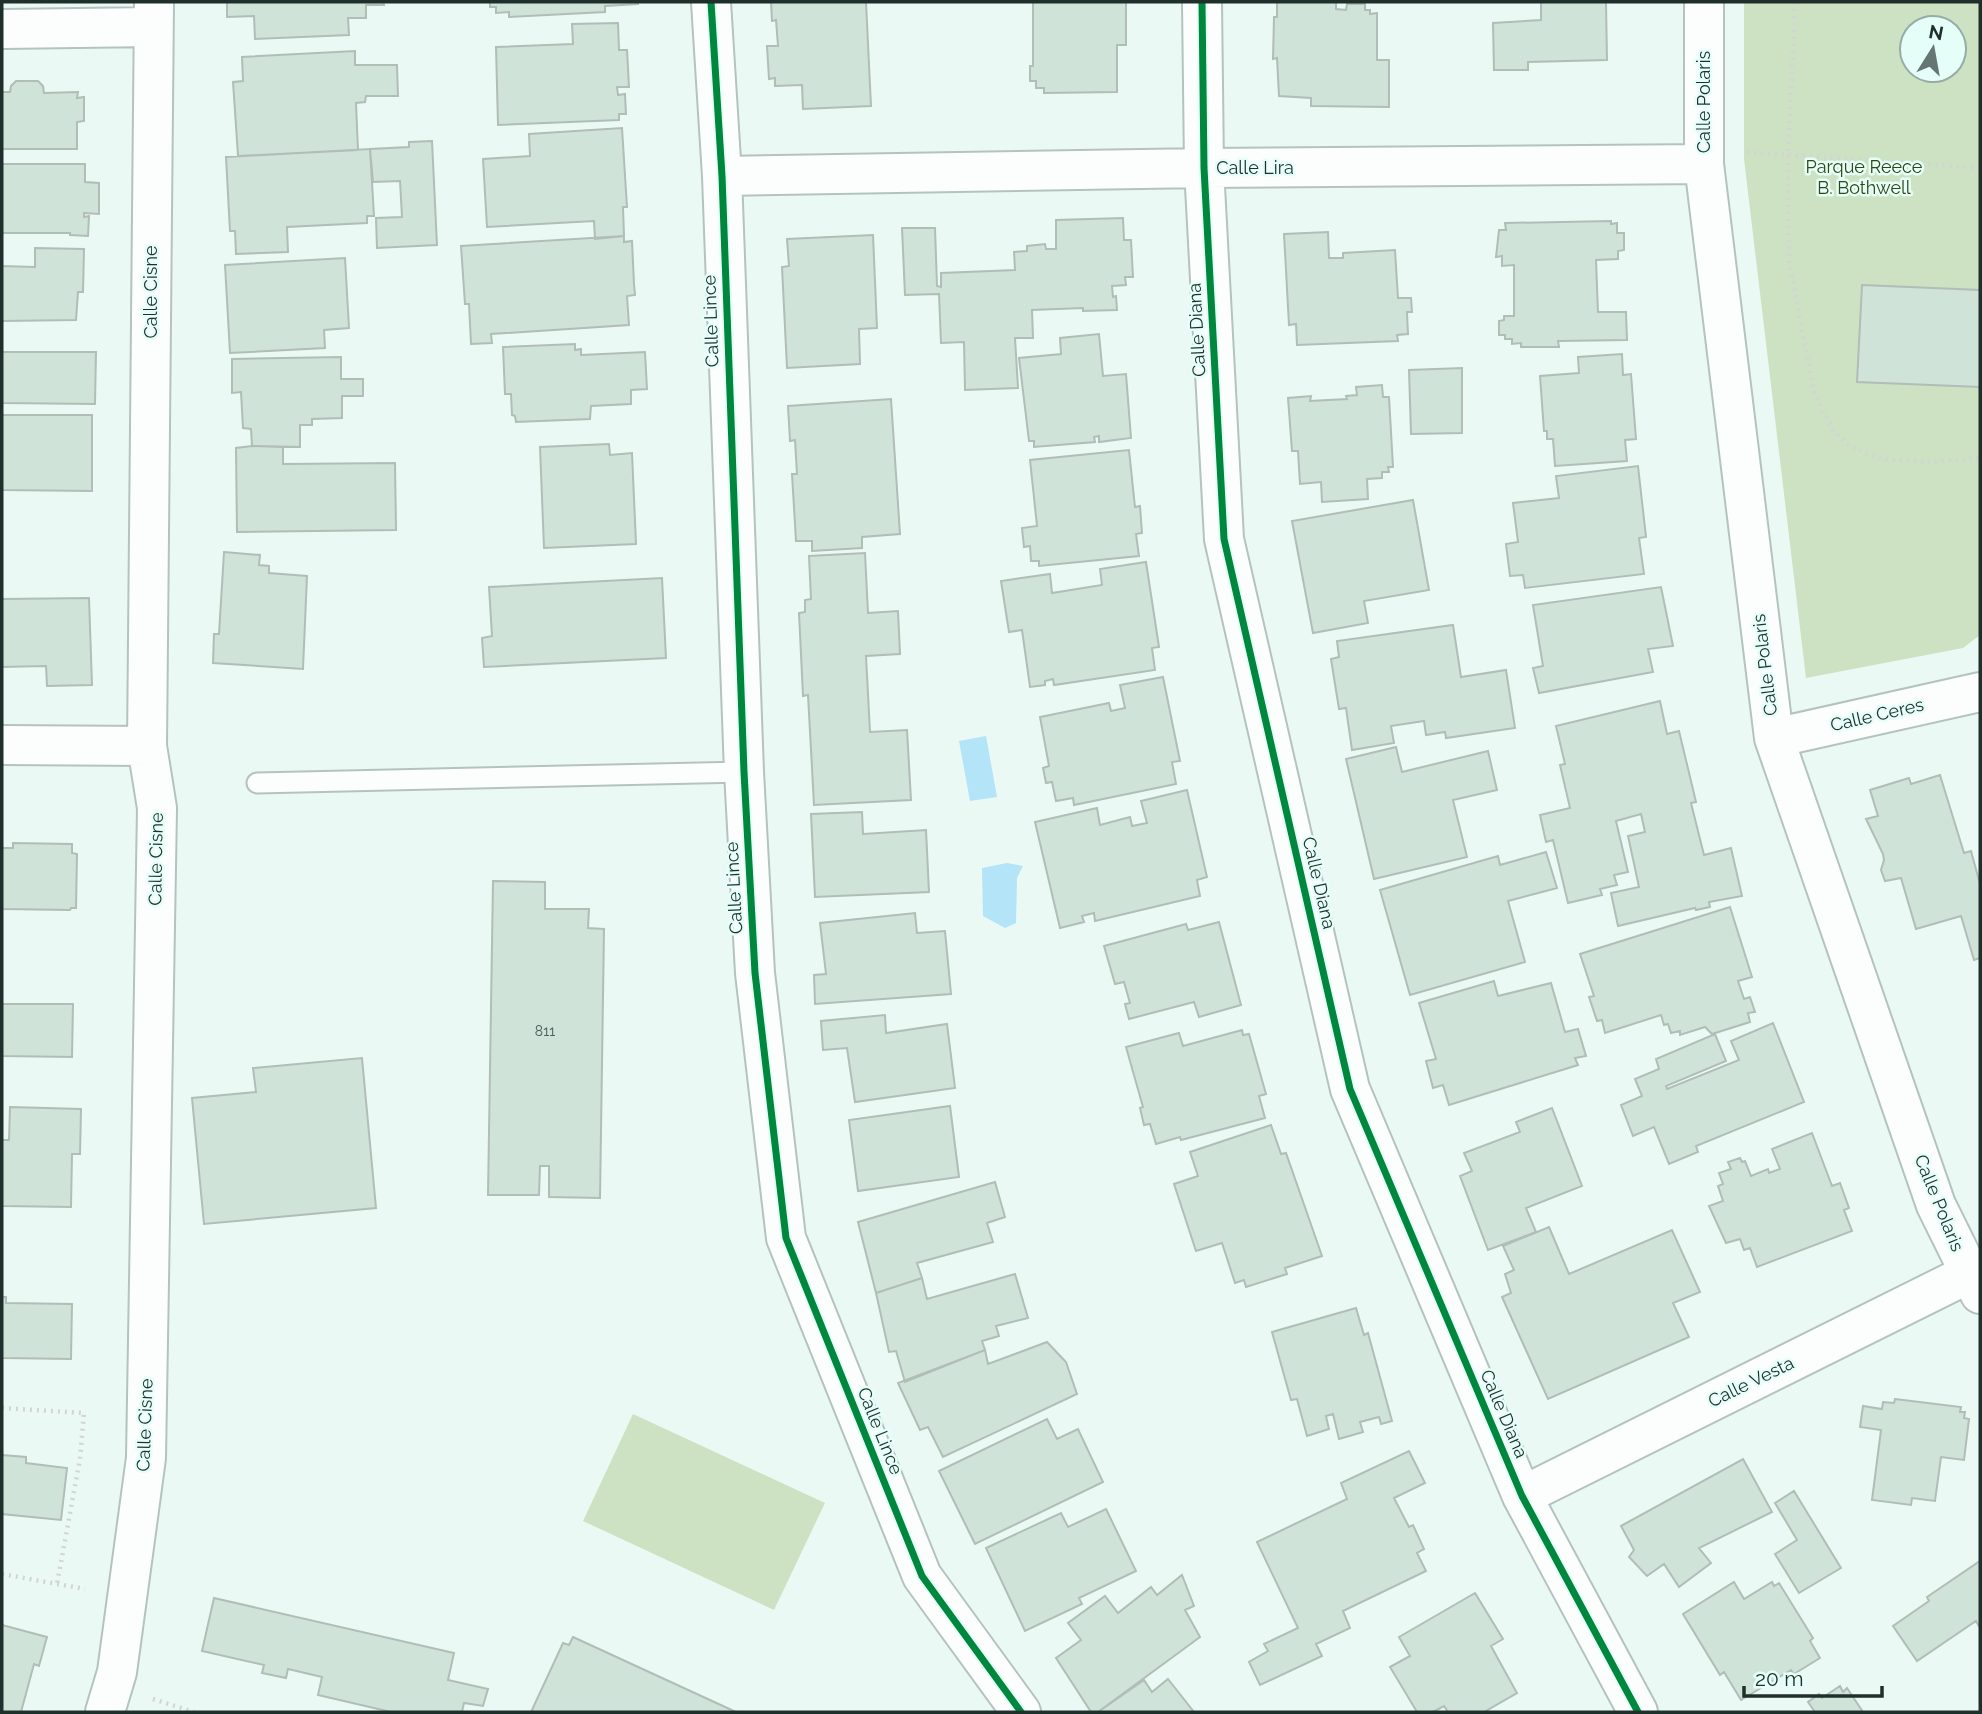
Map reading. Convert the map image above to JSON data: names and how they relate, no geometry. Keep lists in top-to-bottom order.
{
  "streets": {
    "street": [
      "Calle Polaris",
      "Calle Lira",
      "Calle Cisne",
      "Calle Lince",
      "Calle Diana",
      "Calle Ceres",
      "Calle Vesta"
    ]
  },
  "crossings": [
    ["Calle Polaris", "Calle Lira"],
    ["Calle Polaris", "Calle Ceres"],
    ["Calle Polaris", "Calle Vesta"],
    ["Calle Lira", "Calle Lince"],
    ["Calle Lira", "Calle Diana"],
    ["Calle Diana", "Calle Vesta"]
  ],
  "parks": ["Parque Reece B. Bothwell"],
  "house_numbers": ["811"],
  "scale_bar": "20 m",
  "north": "top"
}
